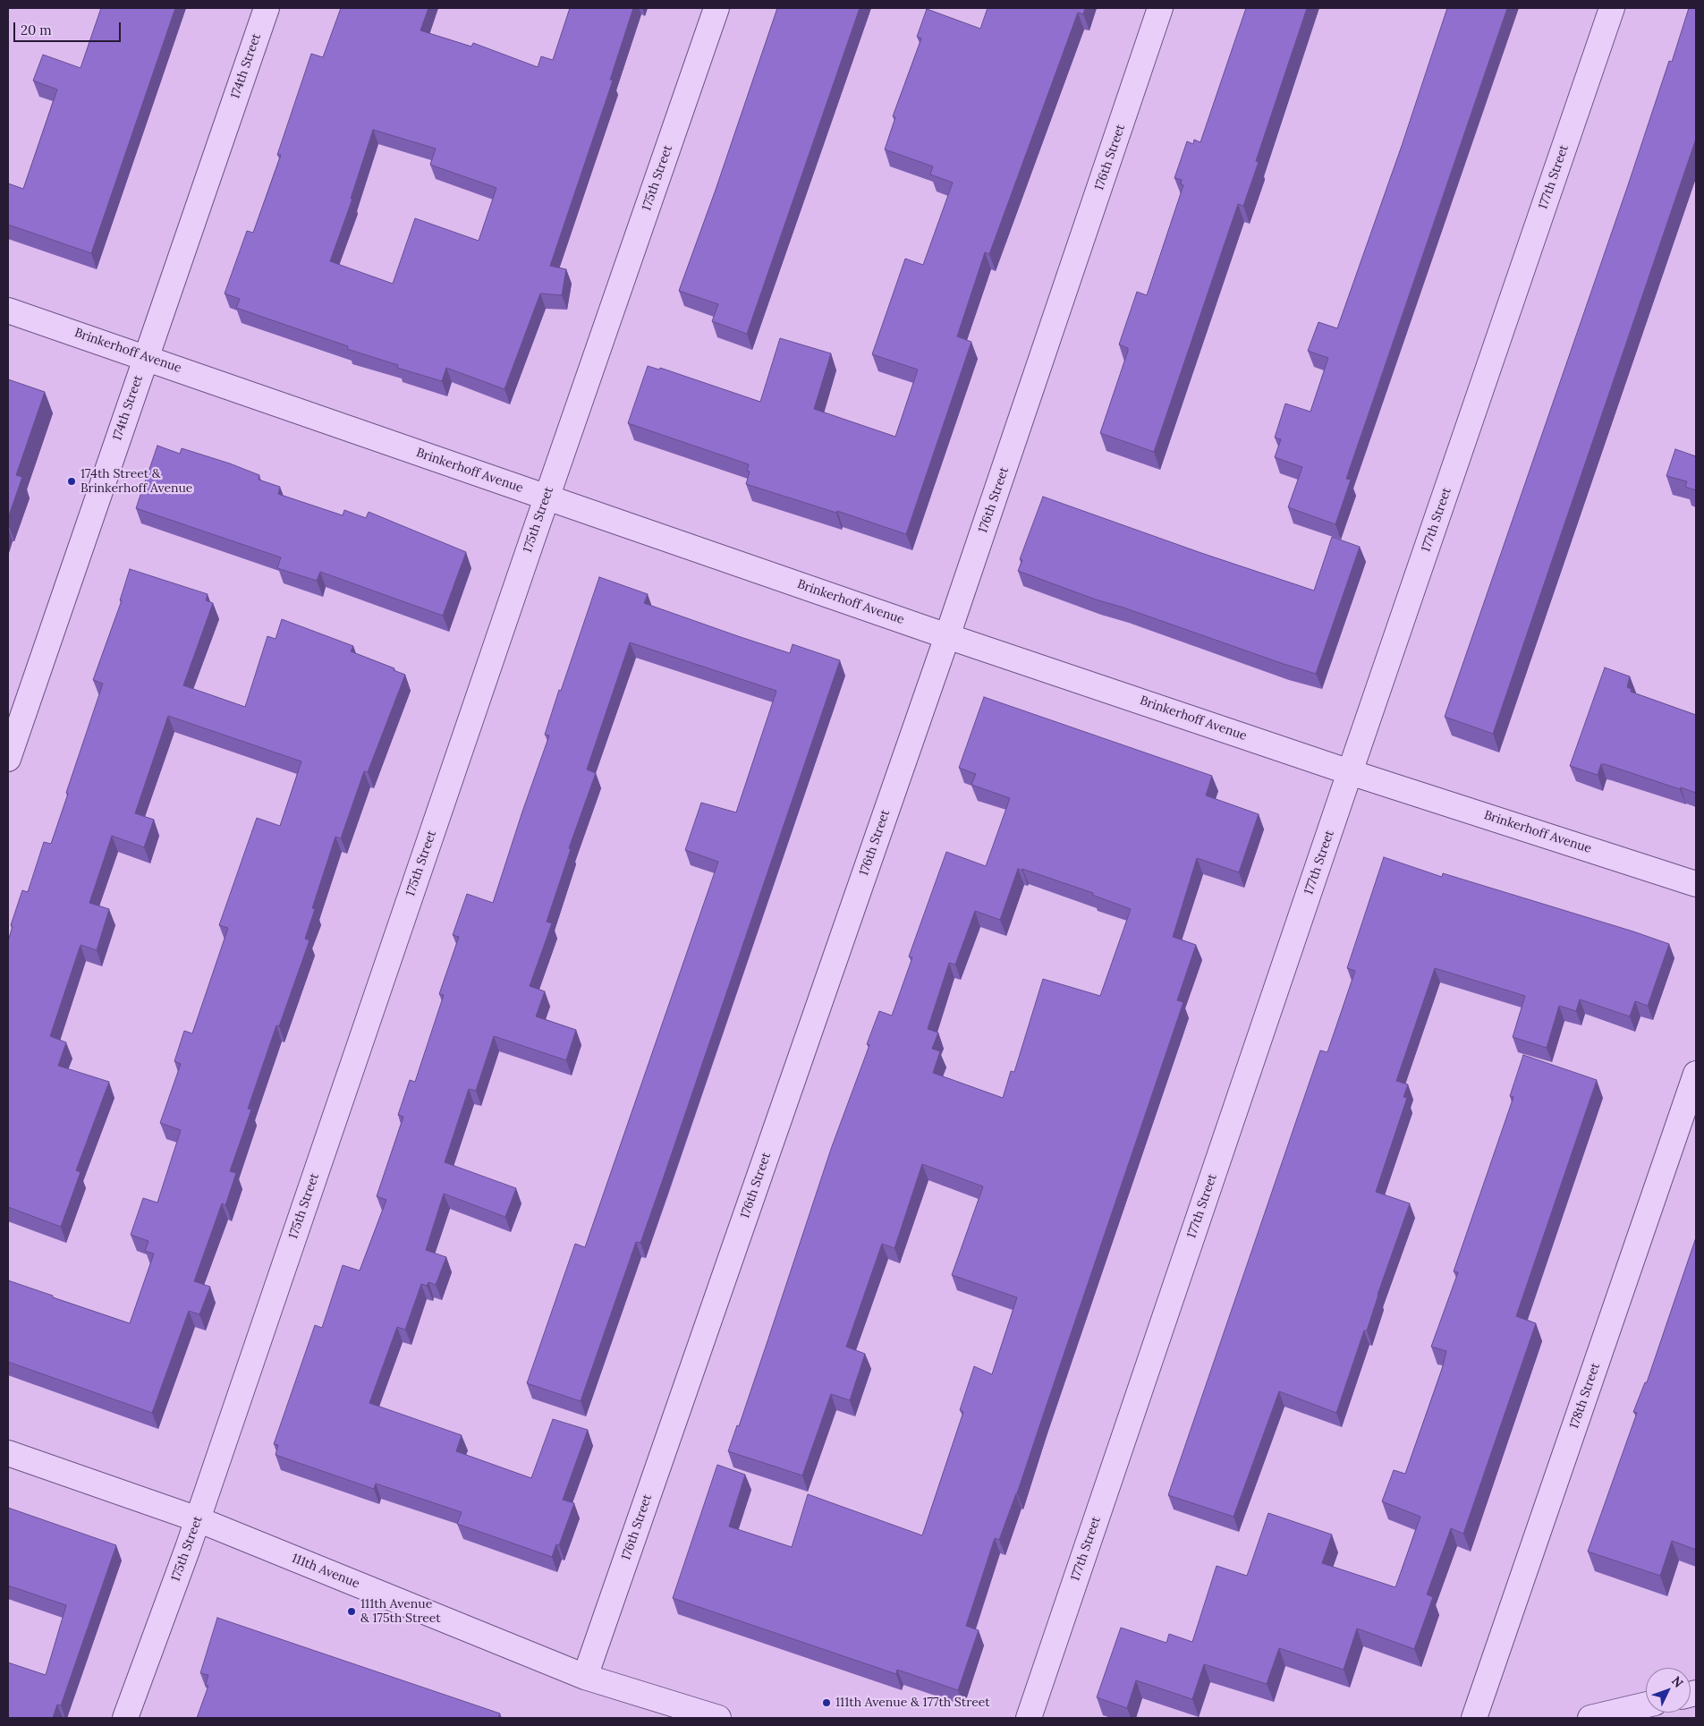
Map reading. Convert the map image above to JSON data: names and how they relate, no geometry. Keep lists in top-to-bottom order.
{
  "streets": {
    "street": [
      "174th Street",
      "176th Street",
      "177th Street",
      "175th Street",
      "Brinkerhoff Avenue",
      "178th Street",
      "111th Avenue"
    ]
  },
  "crossings": [
    ["174th Street", "Brinkerhoff Avenue"],
    ["176th Street", "Brinkerhoff Avenue"],
    ["176th Street", "111th Avenue"],
    ["177th Street", "Brinkerhoff Avenue"],
    ["175th Street", "Brinkerhoff Avenue"],
    ["175th Street", "111th Avenue"]
  ],
  "places": ["174th Street & Brinkerhoff Avenue", "111th Avenue & 175th Street", "111th Avenue & 177th Street"],
  "scale_bar": "20 m",
  "north": "top right"
}
